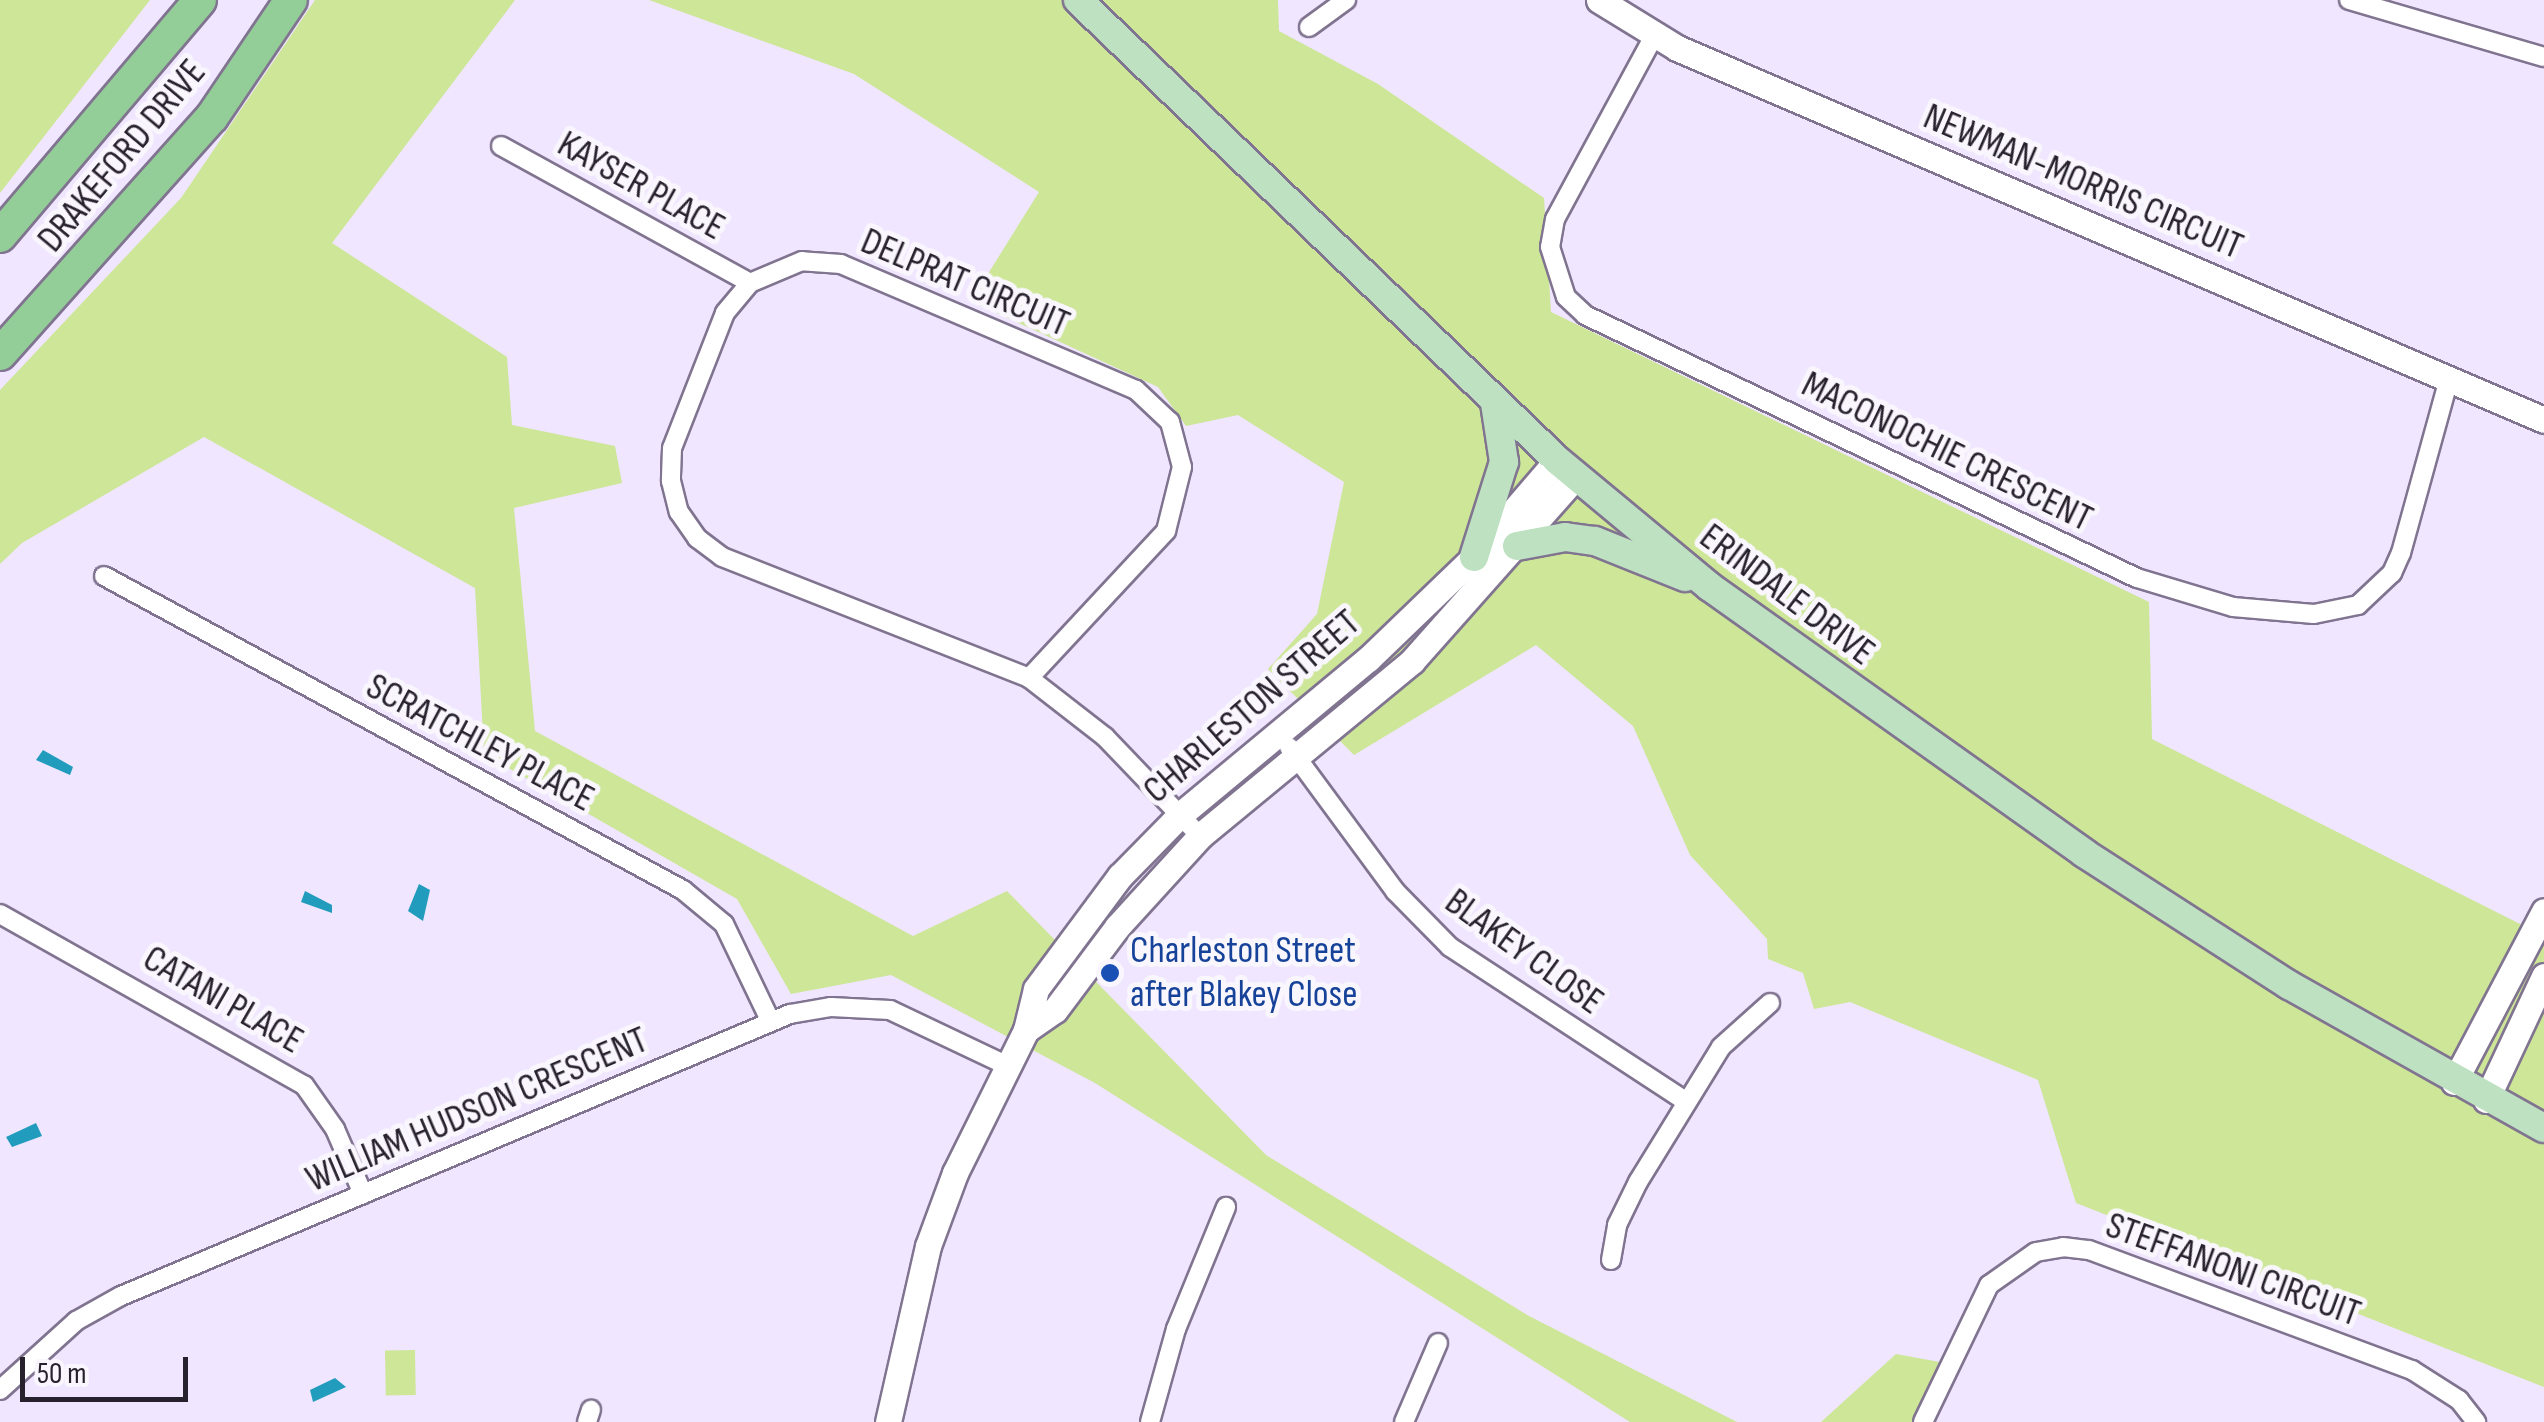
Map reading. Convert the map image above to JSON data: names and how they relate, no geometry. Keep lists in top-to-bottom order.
{
  "streets": {
    "highway": ["DRAKEFORD DRIVE"],
    "main road": ["ERINDALE DRIVE"],
    "street": [
      "NEWMAN-MORRIS CIRCUIT",
      "KAYSER PLACE",
      "DELPRAT CIRCUIT",
      "MACONOCHIE CRESCENT",
      "CHARLESTON STREET",
      "SCRATCHLEY PLACE",
      "BLAKEY CLOSE",
      "CATANI PLACE",
      "WILLIAM HUDSON CRESCENT",
      "STEFFANONI CIRCUIT"
    ]
  },
  "crossings": [
    ["NEWMAN-MORRIS CIRCUIT", "MACONOCHIE CRESCENT"],
    ["KAYSER PLACE", "DELPRAT CIRCUIT"],
    ["ERINDALE DRIVE", "CHARLESTON STREET"],
    ["CHARLESTON STREET", "BLAKEY CLOSE"],
    ["CHARLESTON STREET", "WILLIAM HUDSON CRESCENT"],
    ["SCRATCHLEY PLACE", "WILLIAM HUDSON CRESCENT"],
    ["CATANI PLACE", "WILLIAM HUDSON CRESCENT"]
  ],
  "places": ["Charleston Street after Blakey Close"],
  "scale_bar": "50 m"
}
